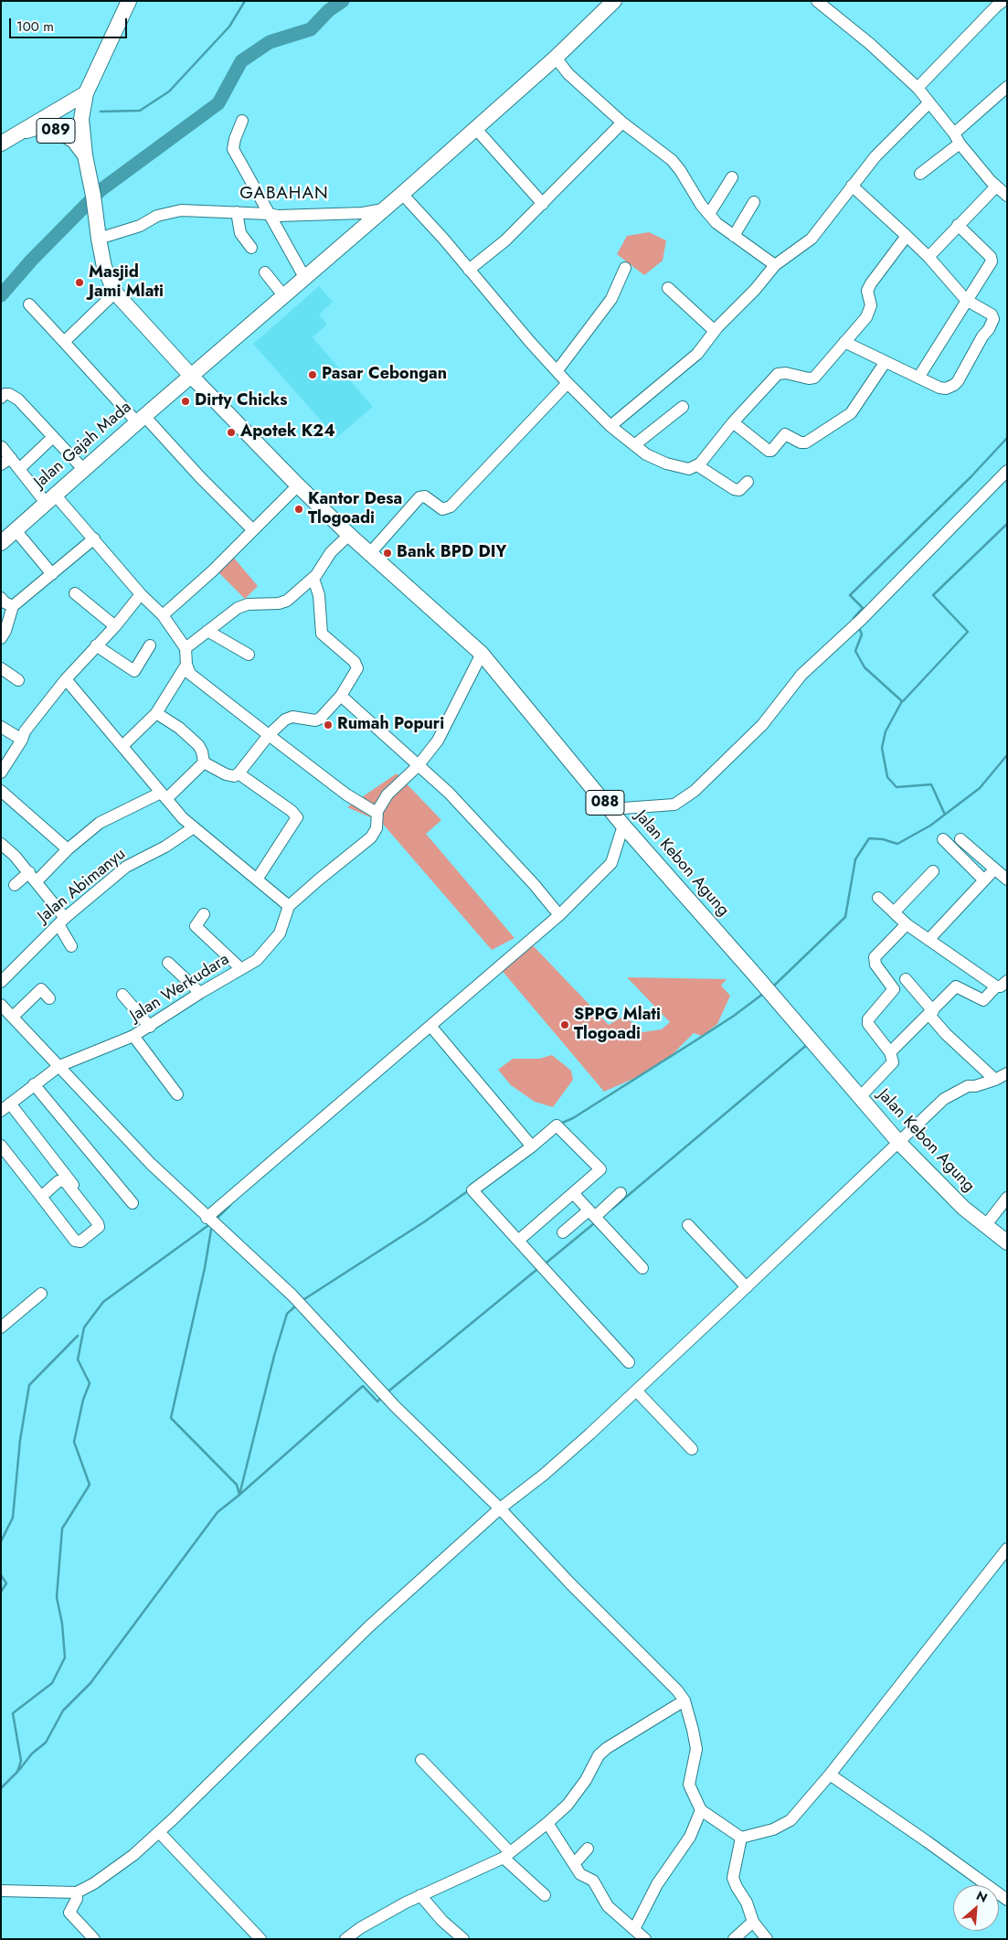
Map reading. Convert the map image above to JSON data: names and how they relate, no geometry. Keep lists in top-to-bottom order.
{
  "streets": {
    "main road": [
      "089",
      "Jalan Gajah Mada",
      "088",
      "Jalan Kebon Agung"
    ],
    "street": ["Jalan Abimanyu", "Jalan Werkudara"]
  },
  "crossings": [
    ["089", "Jalan Gajah Mada"],
    ["089", "Jalan Kebon Agung"],
    ["Jalan Gajah Mada", "Jalan Kebon Agung"]
  ],
  "districts": ["GABAHAN"],
  "places": [
    "Masjid Jami Mlati",
    "Pasar Cebongan",
    "Dirty Chicks",
    "Apotek K24",
    "Kantor Desa Tlogoadi",
    "Bank BPD DIY",
    "Rumah Popuri",
    "SPPG Mlati Tlogoadi"
  ],
  "scale_bar": "100 m",
  "north": "top right"
}
